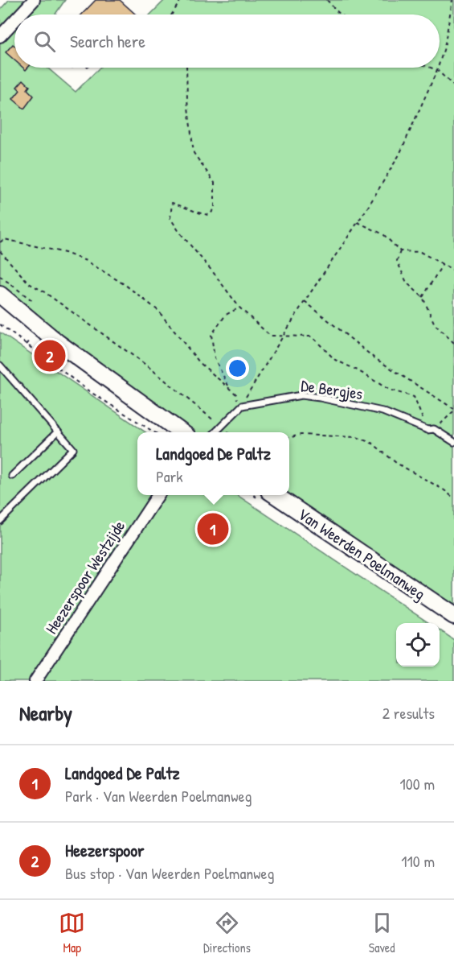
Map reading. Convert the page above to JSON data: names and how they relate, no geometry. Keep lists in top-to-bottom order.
{
  "streets": {
    "main road": ["Van Weerden Poelmanweg"],
    "street": ["Heezerspoor Westzijde"],
    "lane": ["De Bergjes"]
  },
  "page": {
    "search": "Search here",
    "pins": ["2", "1"],
    "popup": ["Landgoed De Paltz", "Park"],
    "heading": ["Nearby", "2 results"],
    "list": [
      {
        "mark": "1",
        "name": "Landgoed De Paltz",
        "note": "Park · Van Weerden Poelmanweg",
        "value": "100 m"
      },
      {
        "mark": "2",
        "name": "Heezerspoor",
        "note": "Bus stop · Van Weerden Poelmanweg",
        "value": "110 m"
      }
    ],
    "nav": ["Map", "Directions", "Saved"]
  }
}
